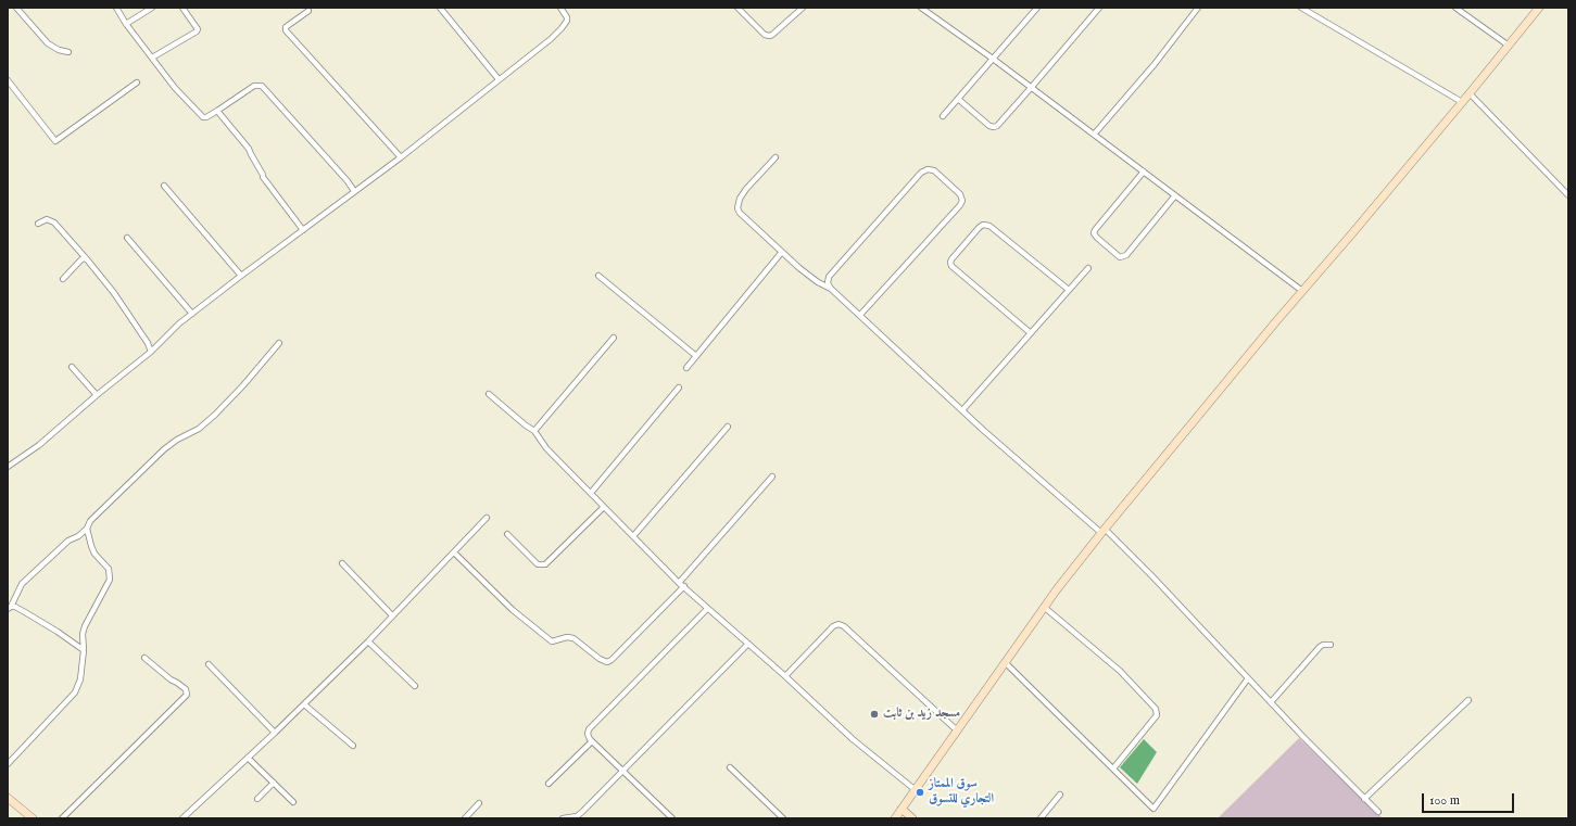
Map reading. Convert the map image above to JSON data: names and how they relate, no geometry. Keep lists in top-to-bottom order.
{
  "places": ["مسجد زيد بن ثابت", "سوق الممتاز التجاري للتسوق"],
  "scale_bar": "100 m"
}
